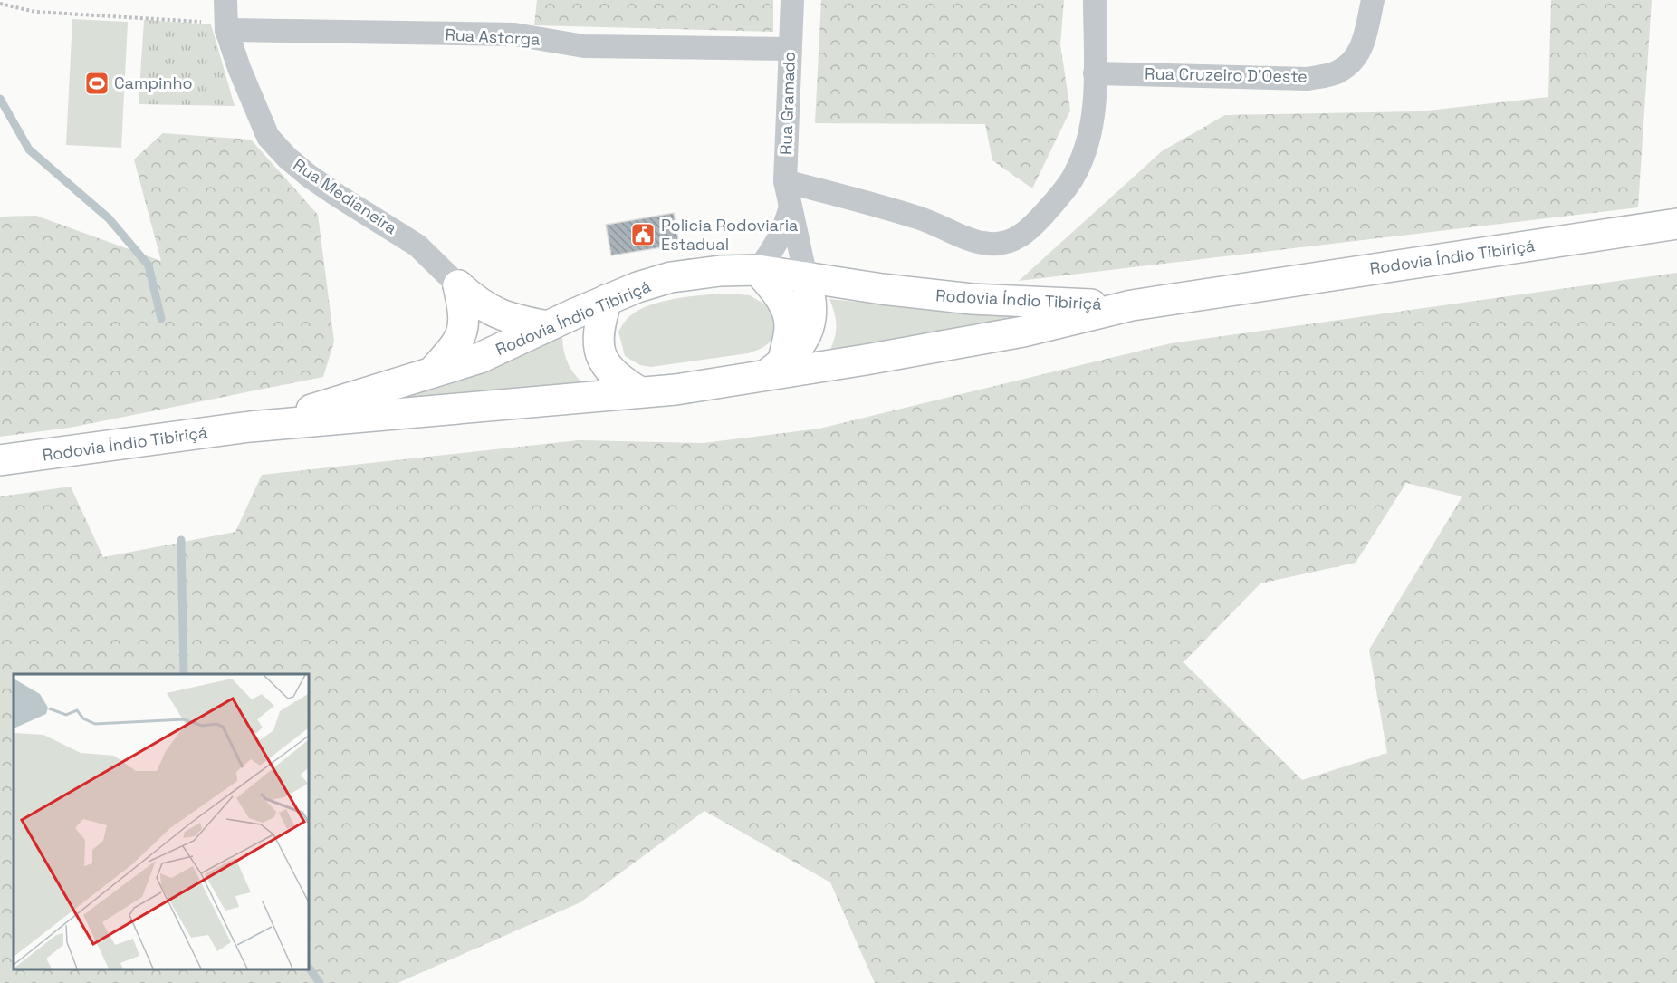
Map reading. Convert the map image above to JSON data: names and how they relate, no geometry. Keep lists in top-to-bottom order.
{
  "streets": {
    "highway": ["Rodovia Índio Tibiriçá"],
    "street": [
      "Rua Astorga",
      "Rua Cruzeiro D'Oeste",
      "Rua Gramado",
      "Rua Medianeira"
    ]
  },
  "crossings": [
    ["Rua Astorga", "Rua Gramado"],
    ["Rua Astorga", "Rua Medianeira"],
    ["Rua Gramado", "Rodovia Índio Tibiriçá"]
  ],
  "places": {
    "sports": ["Campinho"],
    "public building": ["Policia Rodoviaria Estadual"]
  }
}
